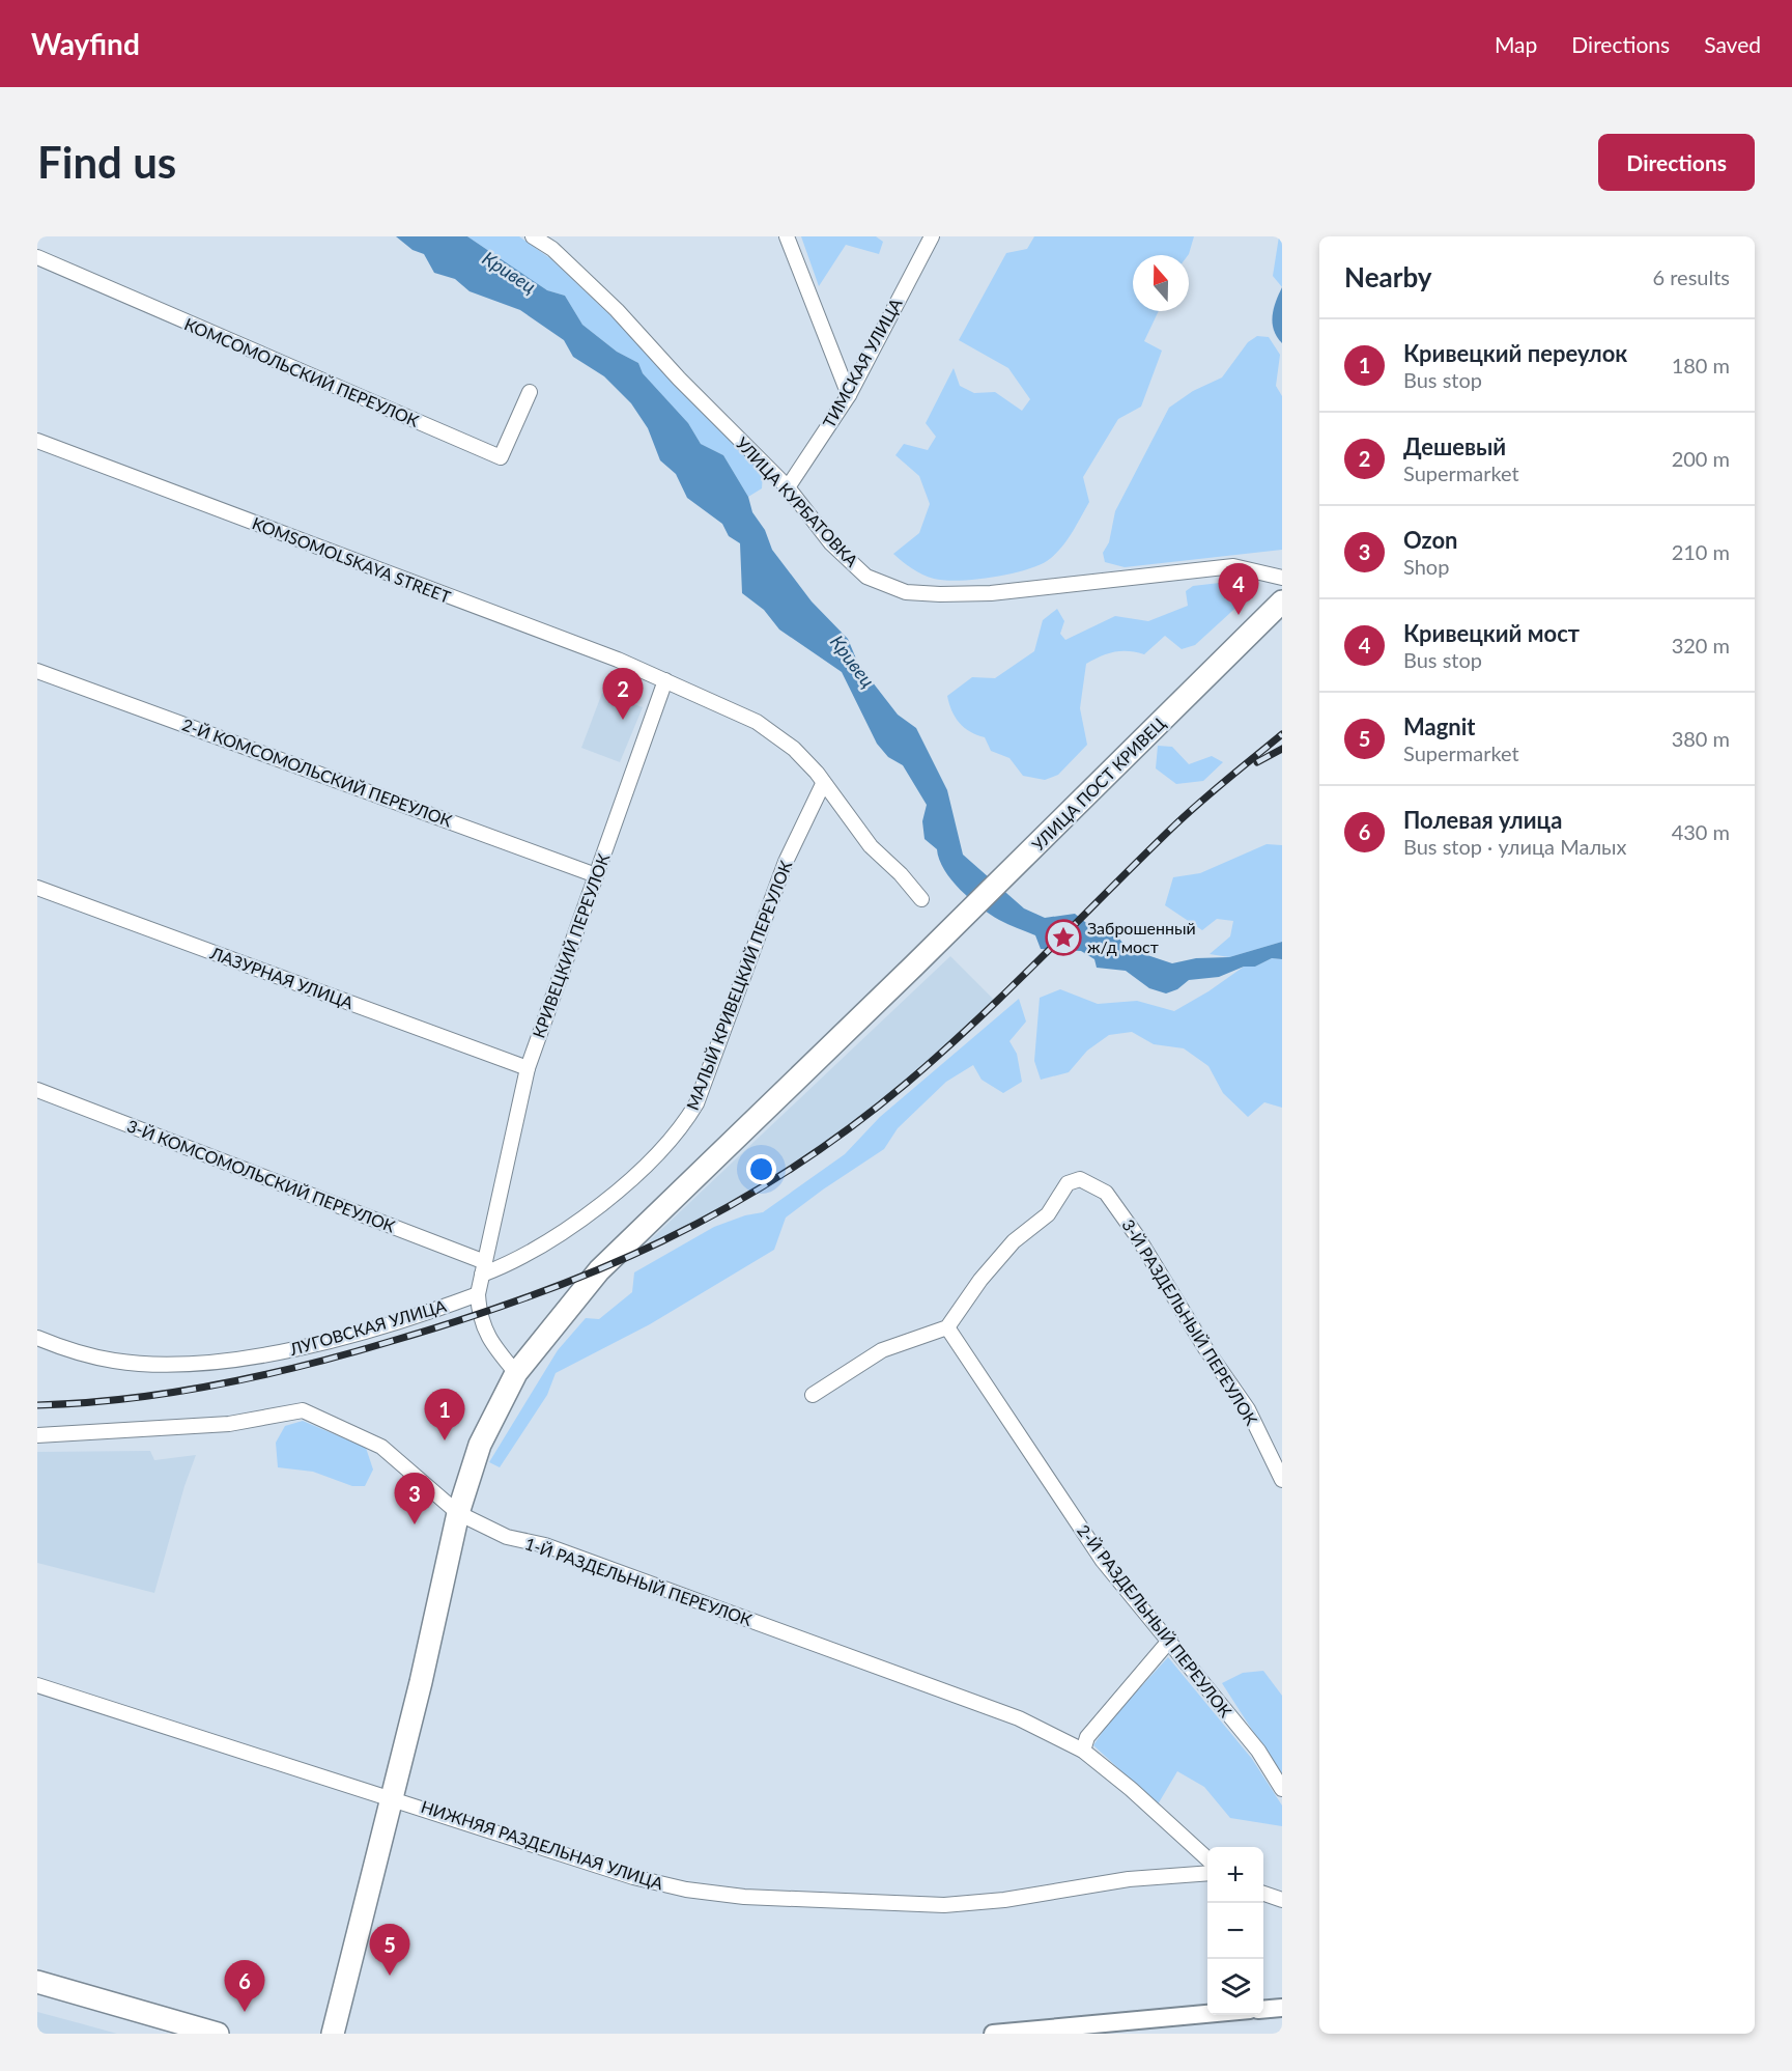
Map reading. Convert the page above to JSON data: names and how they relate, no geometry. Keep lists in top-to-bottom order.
{
  "streets": {
    "main road": ["УЛИЦА ПОСТ КРИВЕЦ"],
    "street": [
      "ТИМСКАЯ УЛИЦА",
      "КОМСОМОЛЬСКИЙ ПЕРЕУЛОК",
      "УЛИЦА КУРБАТОВКА",
      "KOMSOMOLSKAYA STREET",
      "2-Й КОМСОМОЛЬСКИЙ ПЕРЕУЛОК",
      "КРИВЕЦКИЙ ПЕРЕУЛОК",
      "ЛАЗУРНАЯ УЛИЦА",
      "МАЛЫЙ КРИВЕЦКИЙ ПЕРЕУЛОК",
      "3-Й КОМСОМОЛЬСКИЙ ПЕРЕУЛОК",
      "3-Й РАЗДЕЛЬНЫЙ ПЕРЕУЛОК",
      "ЛУГОВСКАЯ УЛИЦА",
      "1-Й РАЗДЕЛЬНЫЙ ПЕРЕУЛОК",
      "2-Й РАЗДЕЛЬНЫЙ ПЕРЕУЛОК",
      "НИЖНЯЯ РАЗДЕЛЬНАЯ УЛИЦА"
    ]
  },
  "crossings": [
    ["ТИМСКАЯ УЛИЦА", "УЛИЦА КУРБАТОВКА"],
    ["KOMSOMOLSKAYA STREET", "КРИВЕЦКИЙ ПЕРЕУЛОК"],
    ["KOMSOMOLSKAYA STREET", "МАЛЫЙ КРИВЕЦКИЙ ПЕРЕУЛОК"],
    ["2-Й КОМСОМОЛЬСКИЙ ПЕРЕУЛОК", "КРИВЕЦКИЙ ПЕРЕУЛОК"],
    ["УЛИЦА ПОСТ КРИВЕЦ", "КРИВЕЦКИЙ ПЕРЕУЛОК"],
    ["КРИВЕЦКИЙ ПЕРЕУЛОК", "ЛАЗУРНАЯ УЛИЦА"],
    ["КРИВЕЦКИЙ ПЕРЕУЛОК", "МАЛЫЙ КРИВЕЦКИЙ ПЕРЕУЛОК"],
    ["КРИВЕЦКИЙ ПЕРЕУЛОК", "3-Й КОМСОМОЛЬСКИЙ ПЕРЕУЛОК"],
    ["КРИВЕЦКИЙ ПЕРЕУЛОК", "ЛУГОВСКАЯ УЛИЦА"],
    ["МАЛЫЙ КРИВЕЦКИЙ ПЕРЕУЛОК", "3-Й КОМСОМОЛЬСКИЙ ПЕРЕУЛОК"],
    ["3-Й РАЗДЕЛЬНЫЙ ПЕРЕУЛОК", "2-Й РАЗДЕЛЬНЫЙ ПЕРЕУЛОК"]
  ],
  "water": ["Кривец"],
  "places": {
    "place": ["Заброшенный ж/д мост"]
  },
  "north": "top",
  "page": {
    "header": "Wayfind",
    "nav": ["Map", "Directions", "Saved"],
    "buttons": "Directions",
    "title": "Find us",
    "heading": ["Nearby", "6 results"],
    "list": [
      {
        "mark": "1",
        "name": "Кривецкий переулок",
        "note": "Bus stop",
        "value": "180 m"
      },
      {
        "mark": "2",
        "name": "Дешевый",
        "note": "Supermarket",
        "value": "200 m"
      },
      {
        "mark": "3",
        "name": "Ozon",
        "note": "Shop",
        "value": "210 m"
      },
      {
        "mark": "4",
        "name": "Кривецкий мост",
        "note": "Bus stop",
        "value": "320 m"
      },
      {
        "mark": "5",
        "name": "Magnit",
        "note": "Supermarket",
        "value": "380 m"
      },
      {
        "mark": "6",
        "name": "Полевая улица",
        "note": "Bus stop · улица Малых",
        "value": "430 m"
      }
    ],
    "pins": [
      "4",
      "2",
      "1",
      "3",
      "5",
      "6"
    ],
    "map_buttons": ["+", "−"]
  }
}
